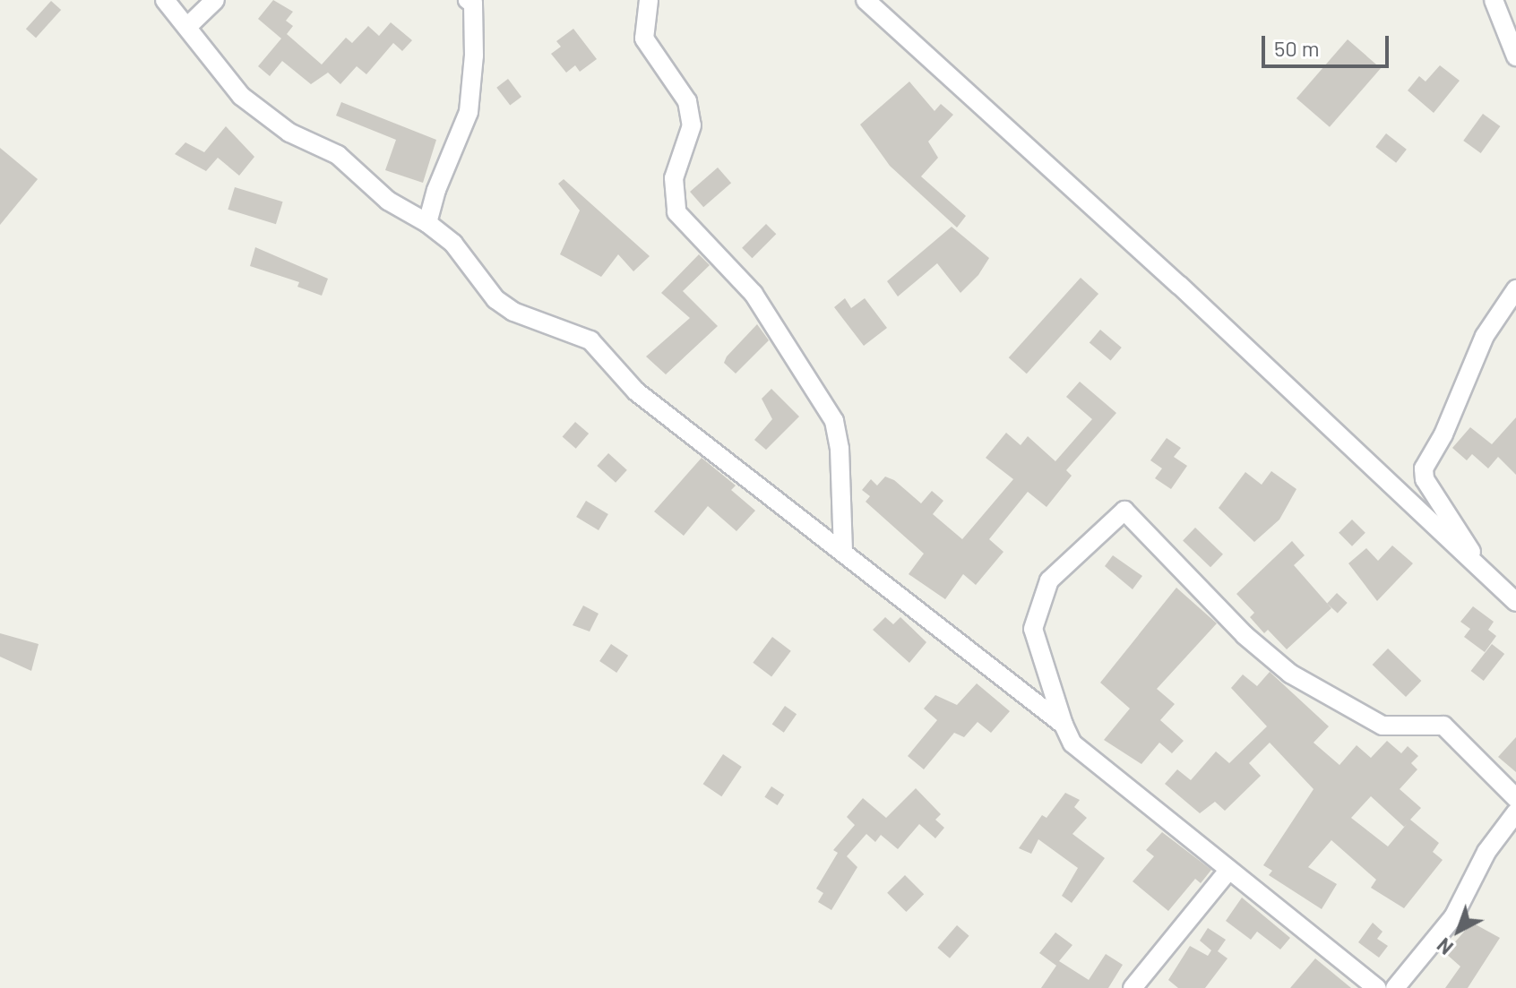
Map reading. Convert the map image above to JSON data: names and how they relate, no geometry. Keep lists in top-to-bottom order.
{
  "scale_bar": "50 m",
  "north": "bottom left"
}
